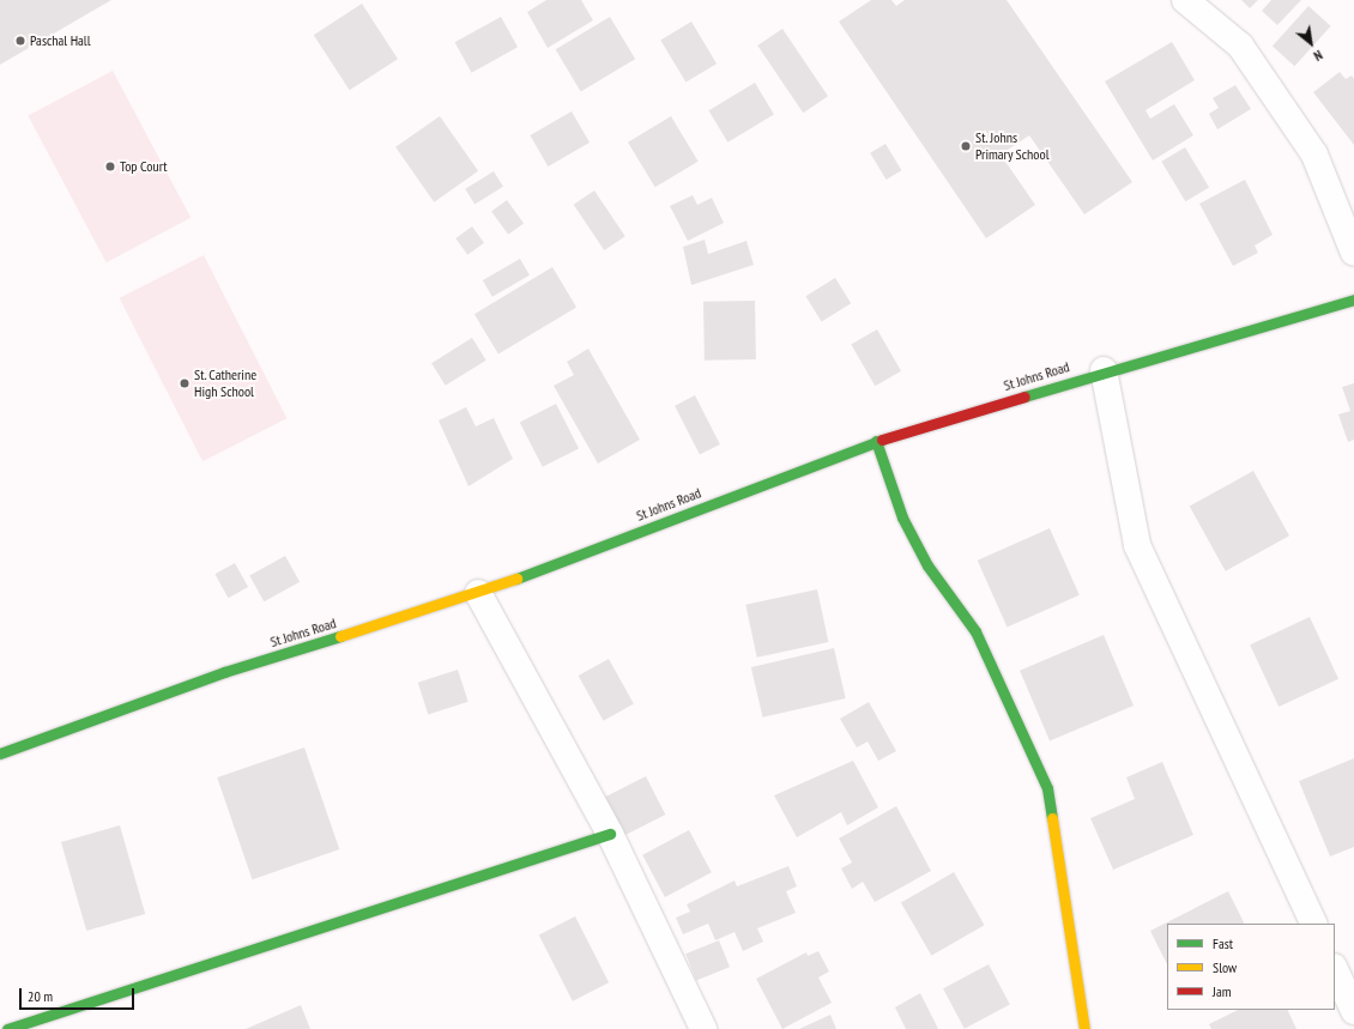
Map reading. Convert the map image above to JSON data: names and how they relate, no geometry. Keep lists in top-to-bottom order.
{
  "streets": {
    "main road": ["St Johns Road"]
  },
  "places": [
    "Paschal Hall",
    "St. Johns Primary School",
    "Top Court",
    "St. Catherine High School"
  ],
  "legend": ["Fast", "Slow", "Jam"],
  "scale_bar": "20 m",
  "north": "bottom right"
}
